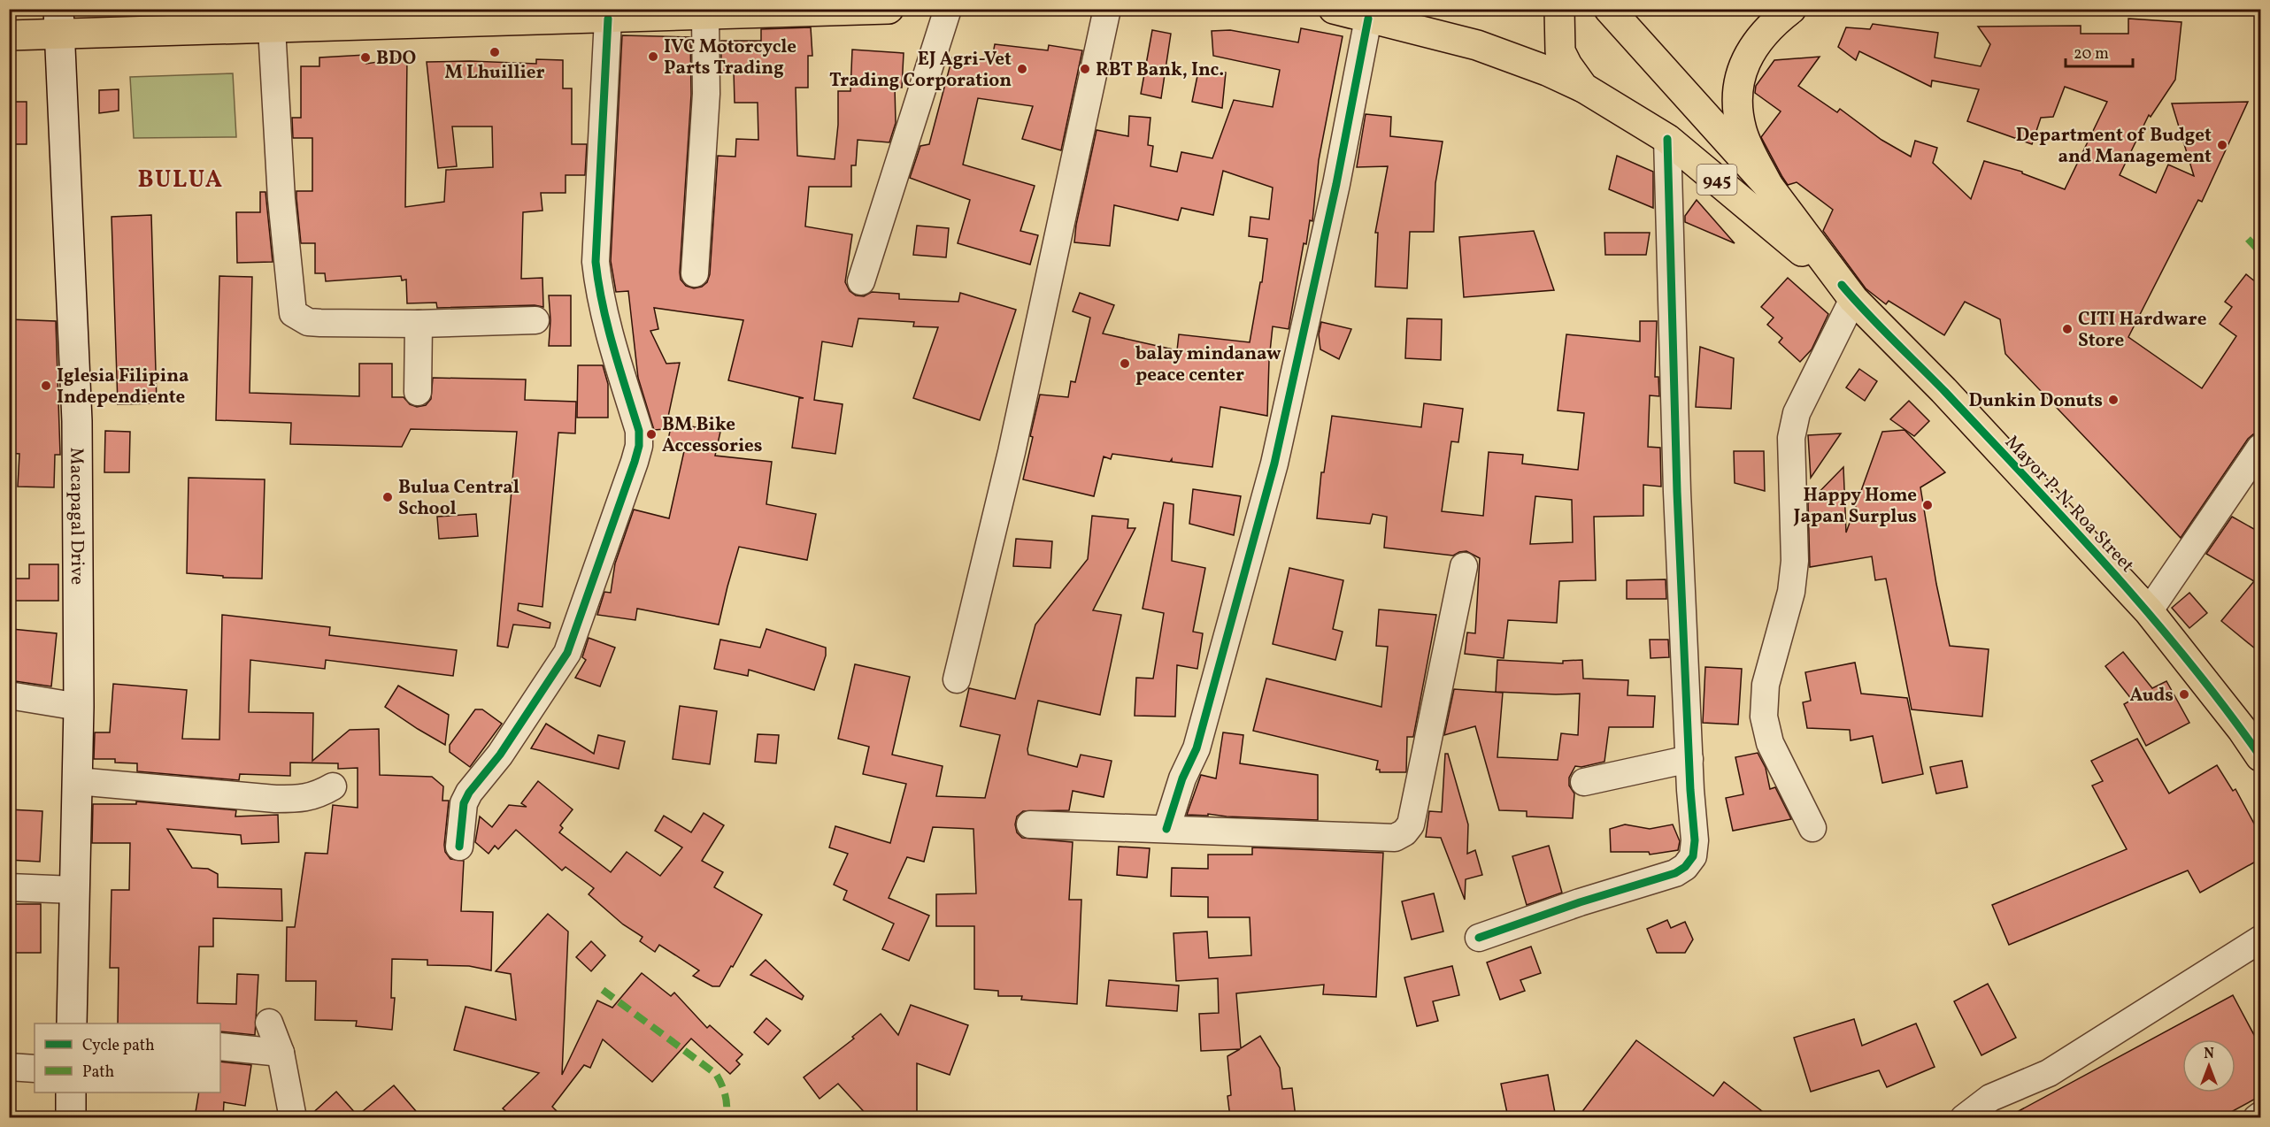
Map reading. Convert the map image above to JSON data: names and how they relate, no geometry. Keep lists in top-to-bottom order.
{
  "streets": {
    "main road": ["945", "Mayor P. N. Roa Street", "Macapagal Drive"]
  },
  "districts": ["BULUA"],
  "places": [
    "M Lhuillier",
    "IVC Motorcycle Parts Trading",
    "BDO",
    "EJ Agri-Vet Trading Corporation",
    "RBT Bank, Inc.",
    "Department of Budget and Management",
    "CITI Hardware Store",
    "balay mindanaw peace center",
    "Iglesia Filipina Independiente",
    "Dunkin Donuts",
    "BM Bike Accessories",
    "Bulua Central School",
    "Happy Home Japan Surplus",
    "Auds"
  ],
  "legend": ["Cycle path", "Path"],
  "scale_bar": "20 m",
  "north": "top"
}
